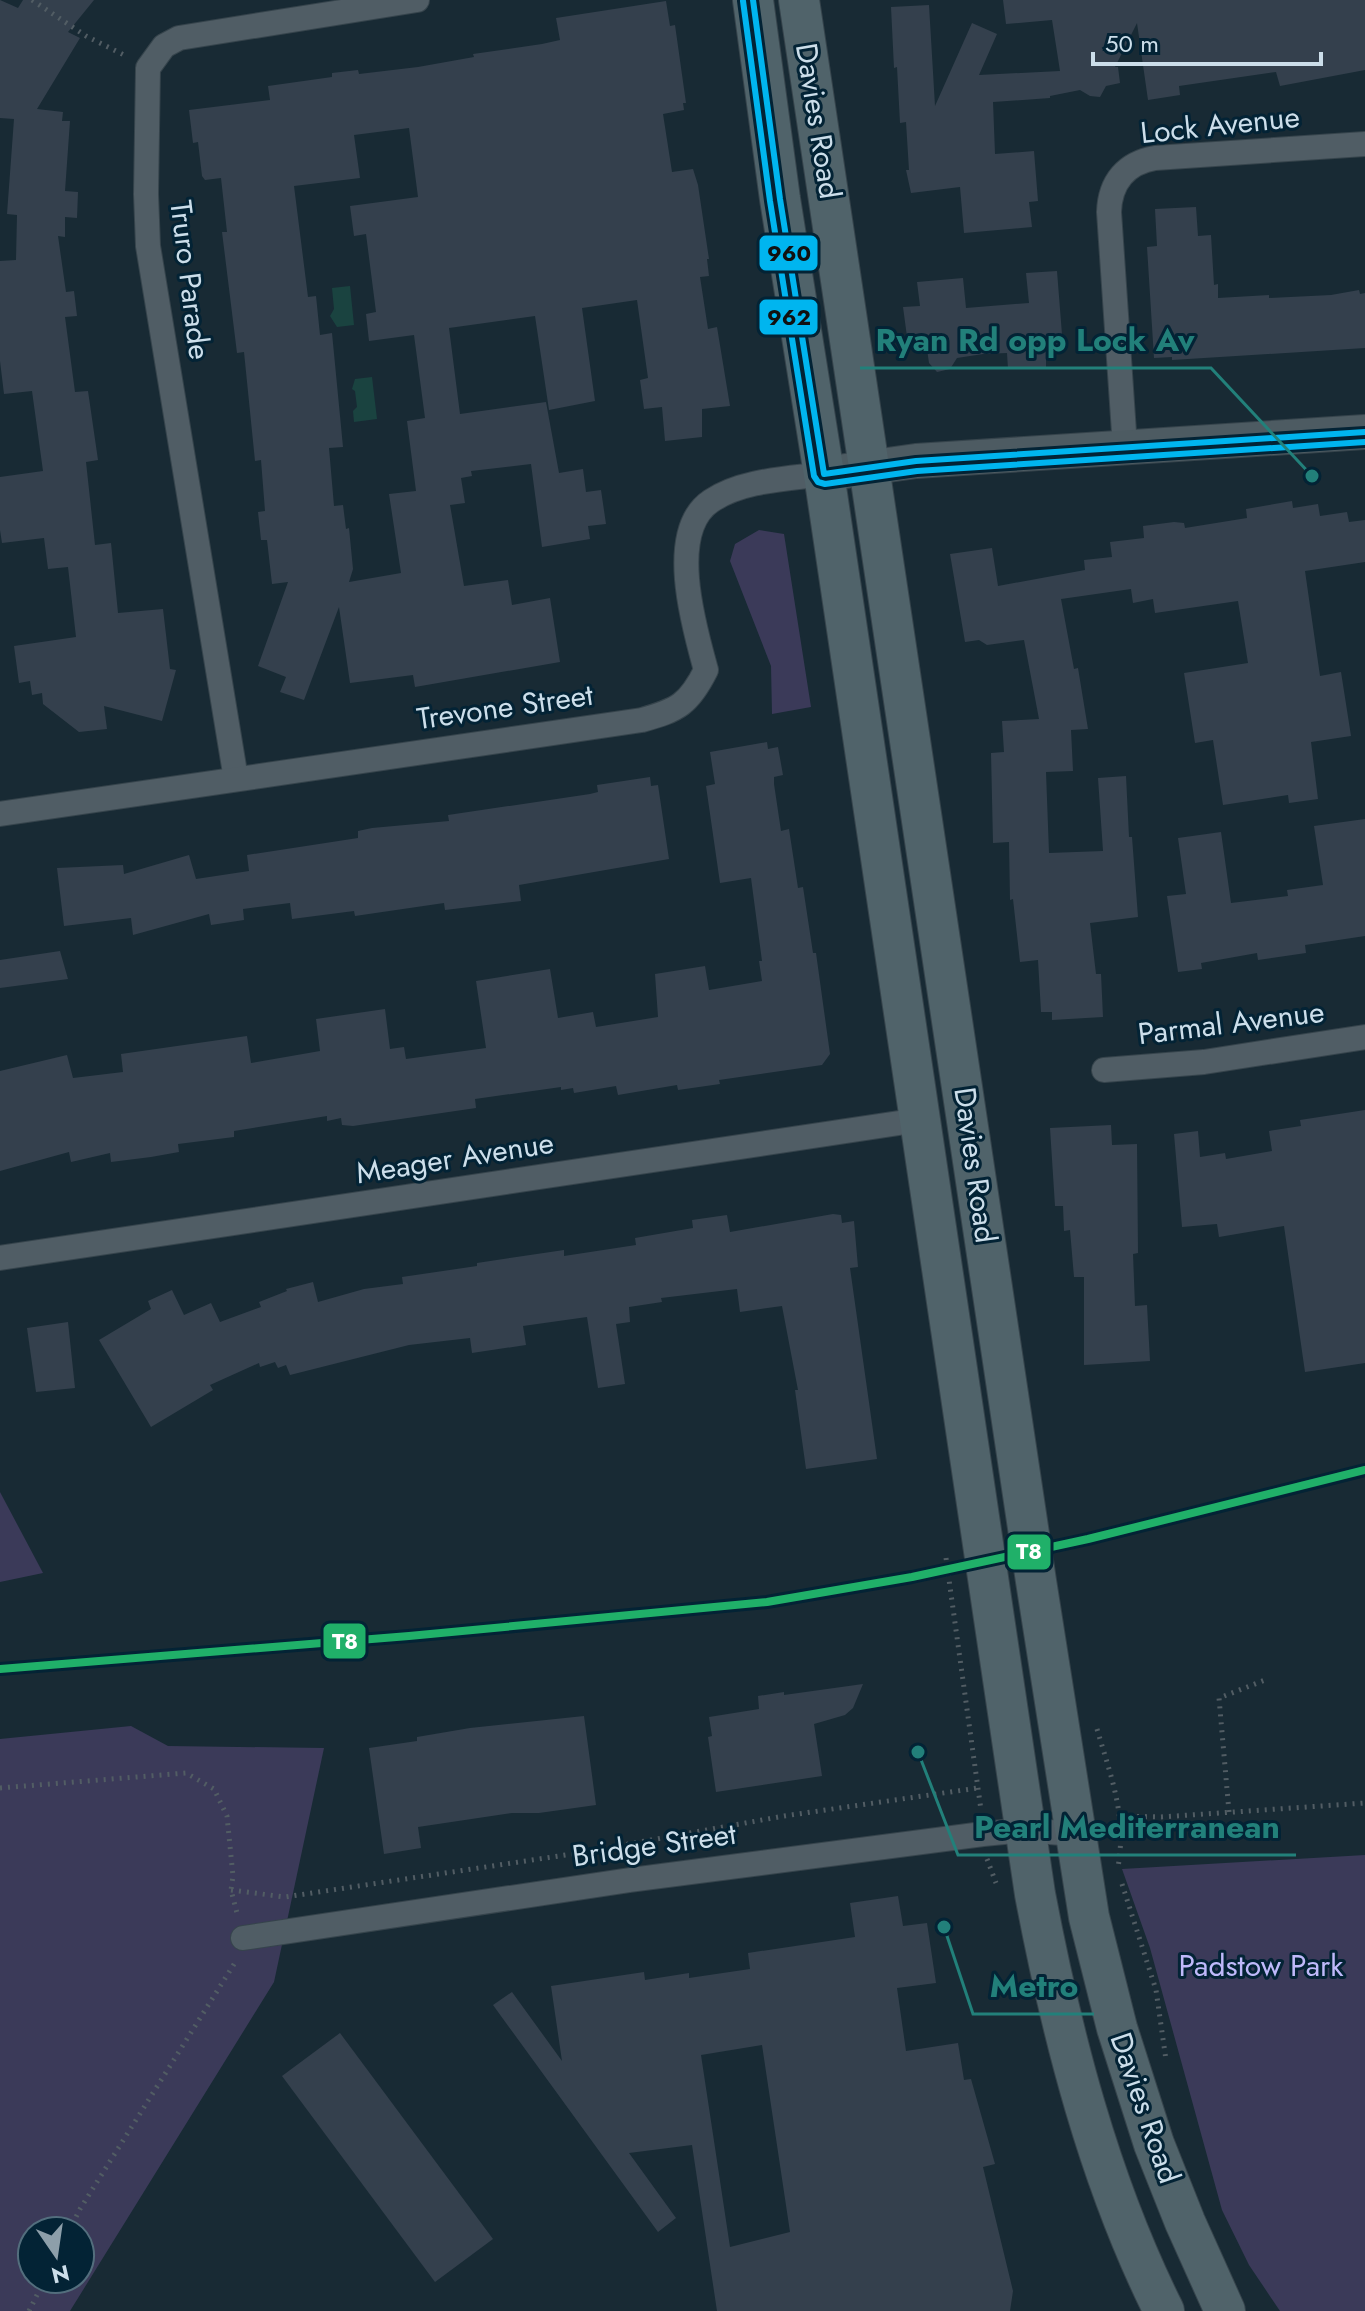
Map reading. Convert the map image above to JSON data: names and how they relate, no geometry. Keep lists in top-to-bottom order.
{
  "streets": {
    "highway": ["Davies Road"],
    "street": [
      "Lock Avenue",
      "Truro Parade",
      "Trevone Street",
      "Parmal Avenue",
      "Meager Avenue",
      "Bridge Street"
    ]
  },
  "crossings": [
    ["Davies Road", "Trevone Street"],
    ["Davies Road", "Meager Avenue"],
    ["Davies Road", "Bridge Street"],
    ["Truro Parade", "Trevone Street"]
  ],
  "parks": ["Padstow Park"],
  "places": ["Ryan Rd opp Lock Av", "Pearl Mediterranean", "Metro"],
  "lines": ["transit line 960", "transit line 962", "transit line T8"],
  "scale_bar": "50 m",
  "north": "bottom"
}
